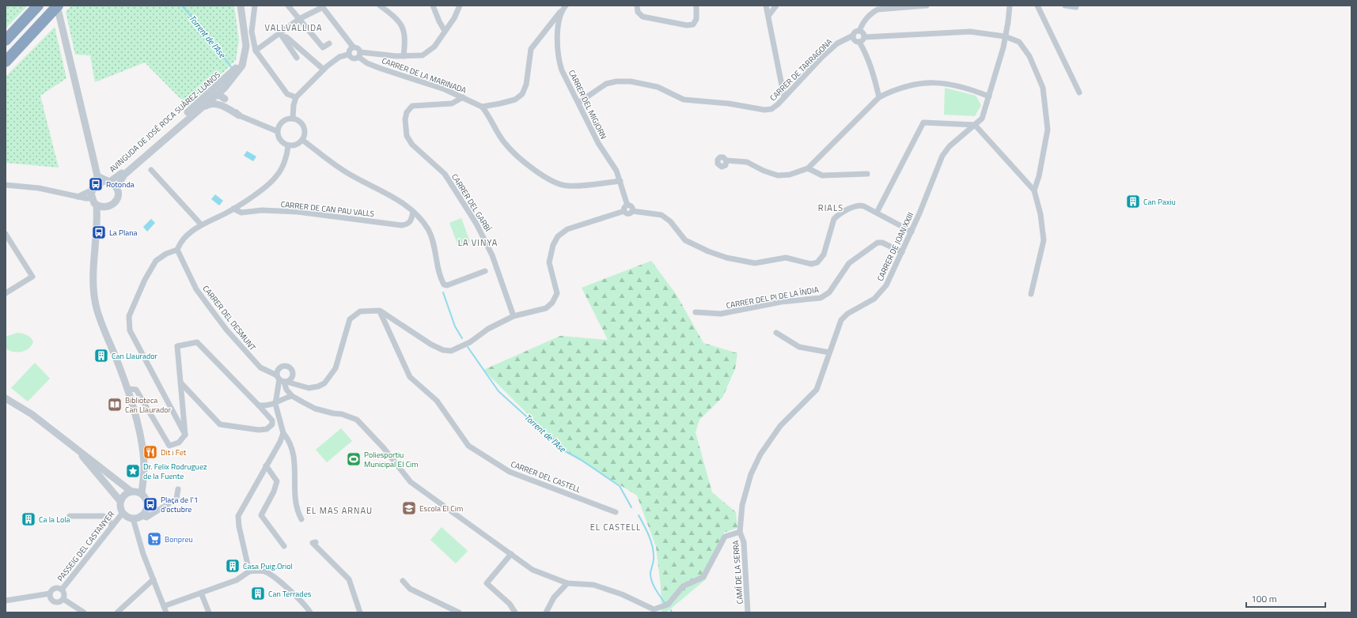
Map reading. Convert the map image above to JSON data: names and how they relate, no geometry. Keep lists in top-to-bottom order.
{
  "streets": {
    "street": [
      "CARRER DE TARRAGONA",
      "CARRER DE LA MARINADA",
      "CARRER DEL MIGJORN",
      "AVINGUDA DE JOSÉ ROCA SUÁREZ-LLANOS",
      "CARRER DEL GARBÍ",
      "CARRER DE CAN PAU VALLS",
      "CARRER DE JOAN XXIII",
      "CARRER DEL PI DE LA ÍNDIA",
      "CARRER DEL DESMUNT",
      "CARRER DEL CASTELL",
      "PASSEIG DEL CASTANYER",
      "CAMÍ DE LA SERRA"
    ]
  },
  "crossings": [
    ["CARRER DE TARRAGONA", "CARRER DEL MIGJORN"],
    ["CARRER DE LA MARINADA", "CARRER DEL GARBÍ"],
    ["CARRER DE JOAN XXIII", "CARRER DEL PI DE LA ÍNDIA"],
    ["CARRER DE JOAN XXIII", "CAMÍ DE LA SERRA"]
  ],
  "districts": [
    "VALLVALLIDA",
    "RIALS",
    "LA VINYA",
    "EL MAS ARNAU",
    "EL CASTELL"
  ],
  "water": ["Torrent de l'Ase"],
  "places": {
    "bus stop": ["Rotonda", "La Plana", "Plaça de l'1 d'octubre"],
    "building": [
      "Can Paxiu",
      "Can Llaurador",
      "Ca la Lola",
      "Casa Puig.Oriol",
      "Can Terrades"
    ],
    "library": ["Biblioteca Can Llaurador"],
    "restaurant": ["Dit i Fet"],
    "sports": ["Poliesportiu Municipal El Cim"],
    "place": ["Dr. Felix Rodruguez de la Fuente"],
    "school or university": ["Escola El Cim"],
    "supermarket": ["Bonpreu"]
  },
  "scale_bar": "100 m"
}
